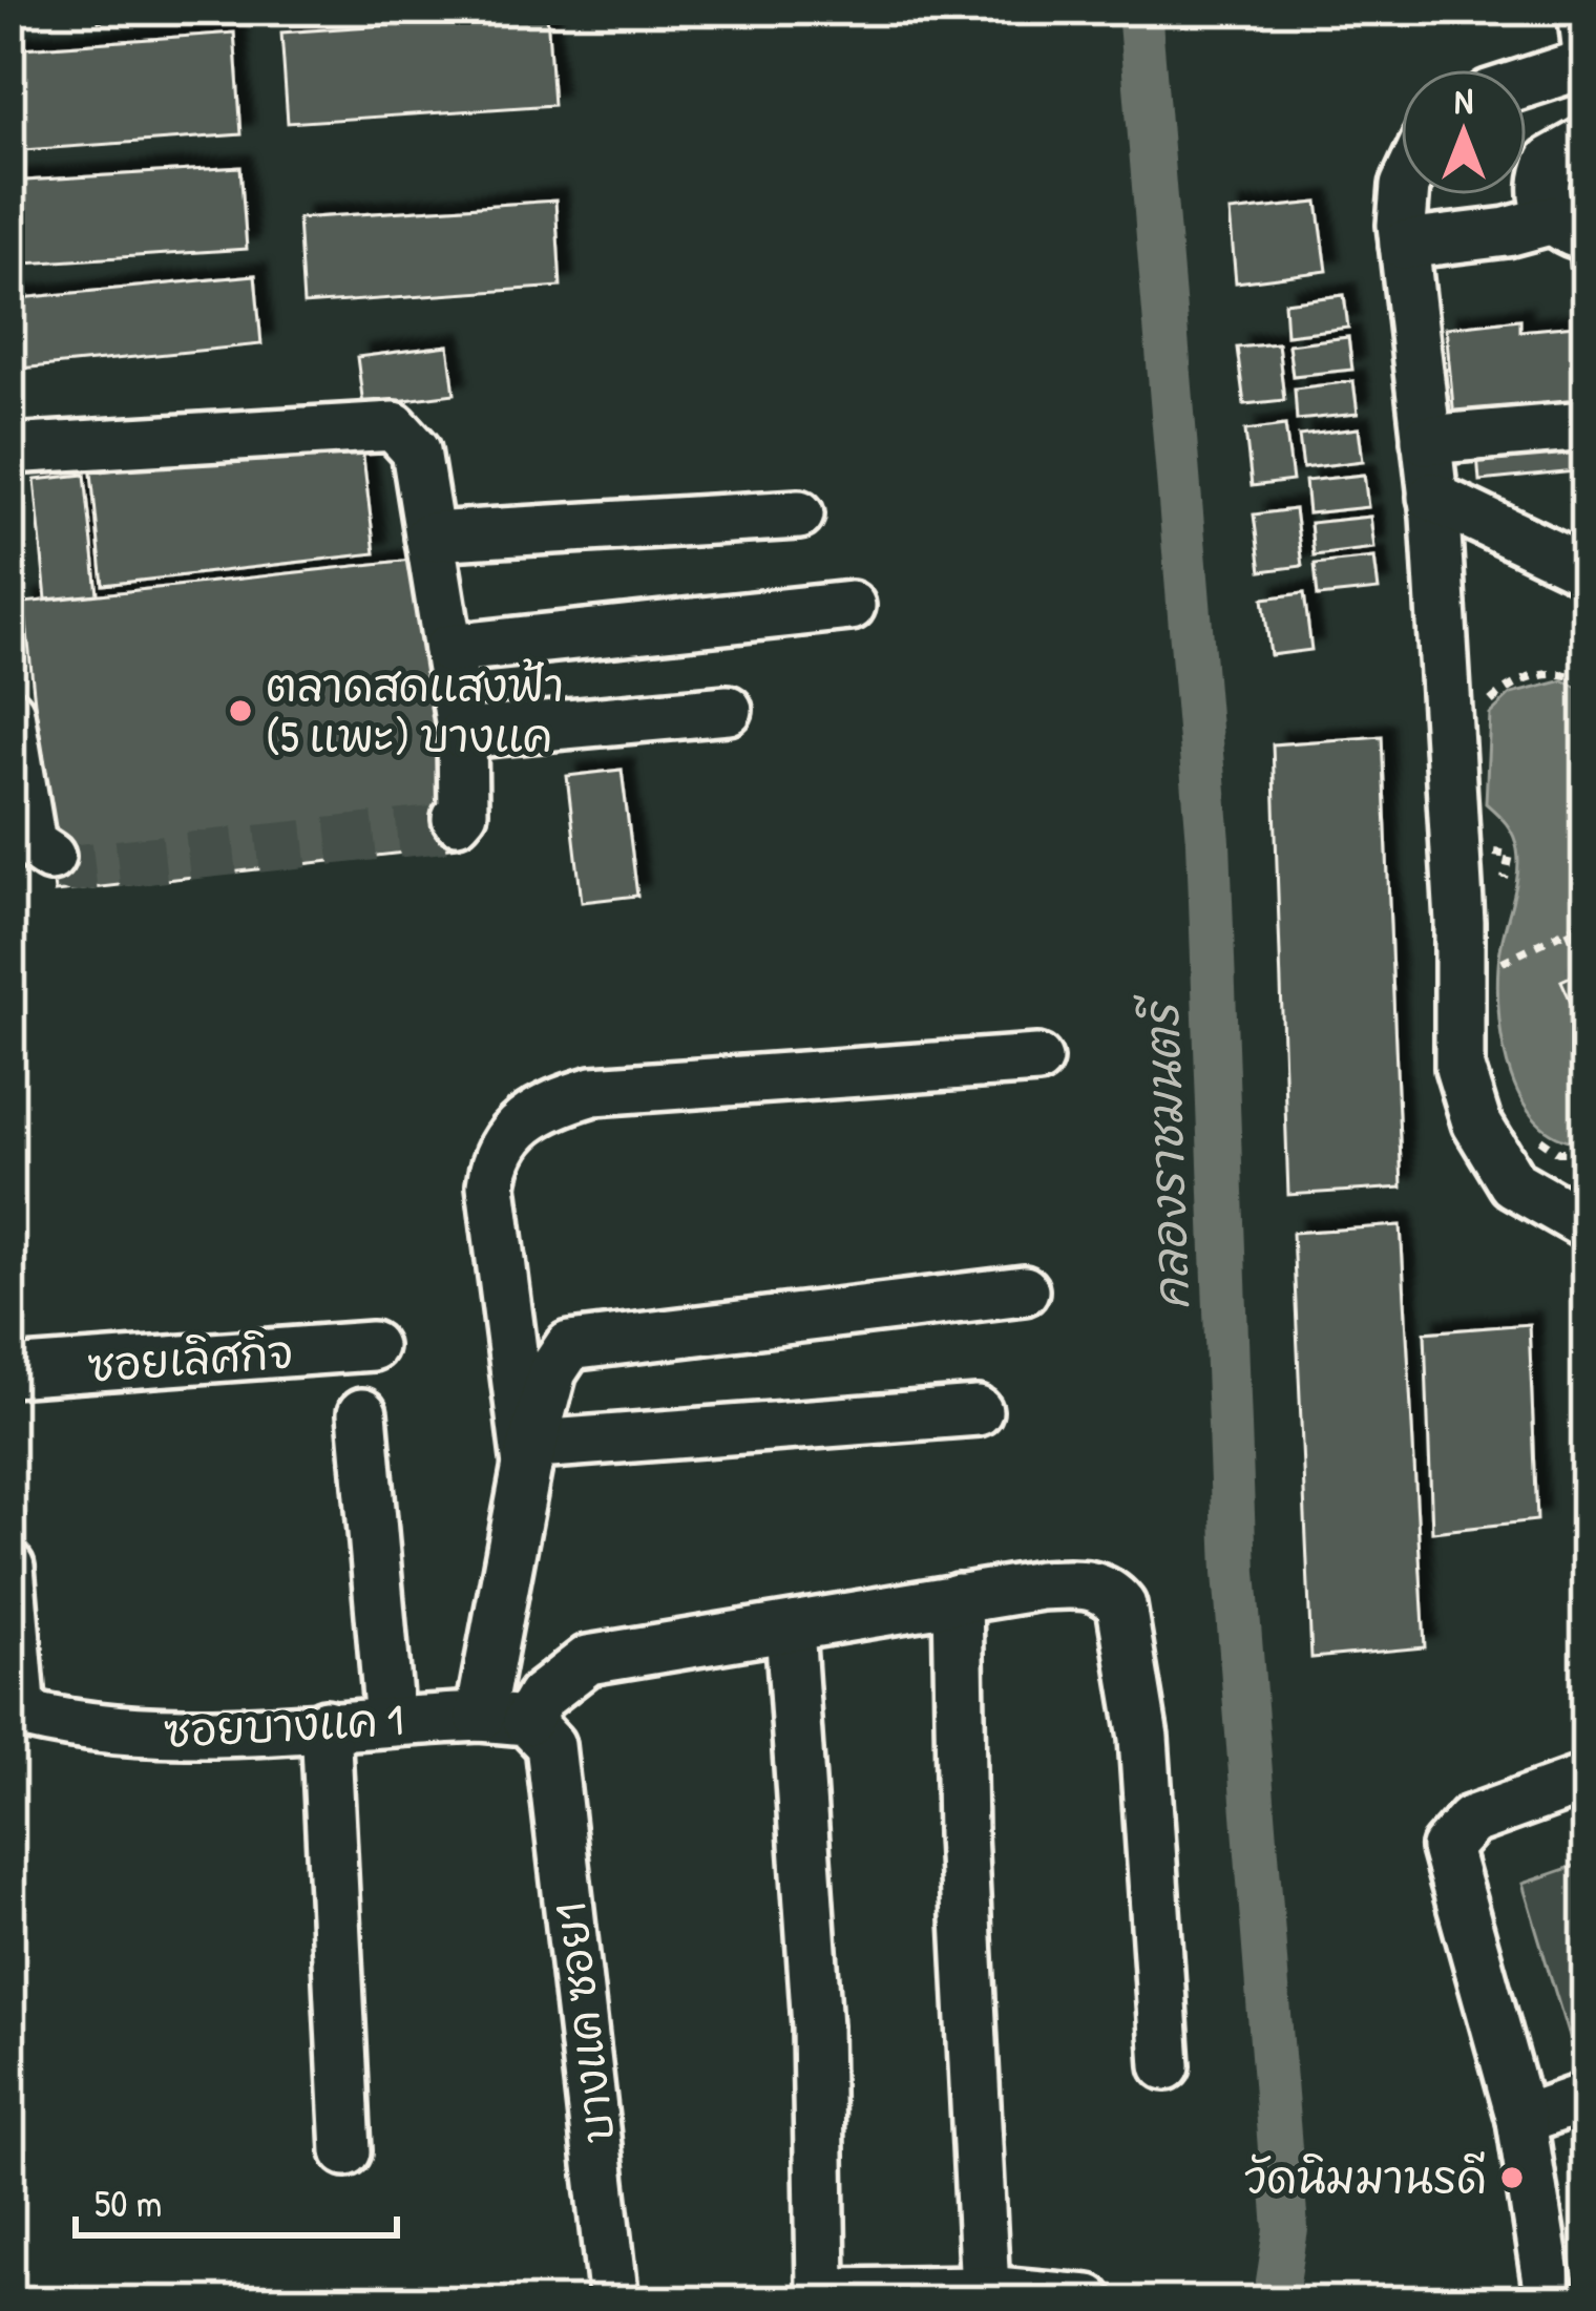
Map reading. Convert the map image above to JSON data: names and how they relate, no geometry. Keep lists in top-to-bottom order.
{
  "streets": {
    "street": ["ซอยเลิศกิจ", "ซอยบางแค 1", "บางแค ซอย1"]
  },
  "crossings": [
    ["ซอยบางแค 1", "บางแค ซอย1"]
  ],
  "water": ["คลองราชมนตรี"],
  "places": ["ตลาดสดแสงฟ้า (5 แพะ) บางแค", "วัดนิมมานรดี"],
  "scale_bar": "50 m",
  "north": "top"
}
